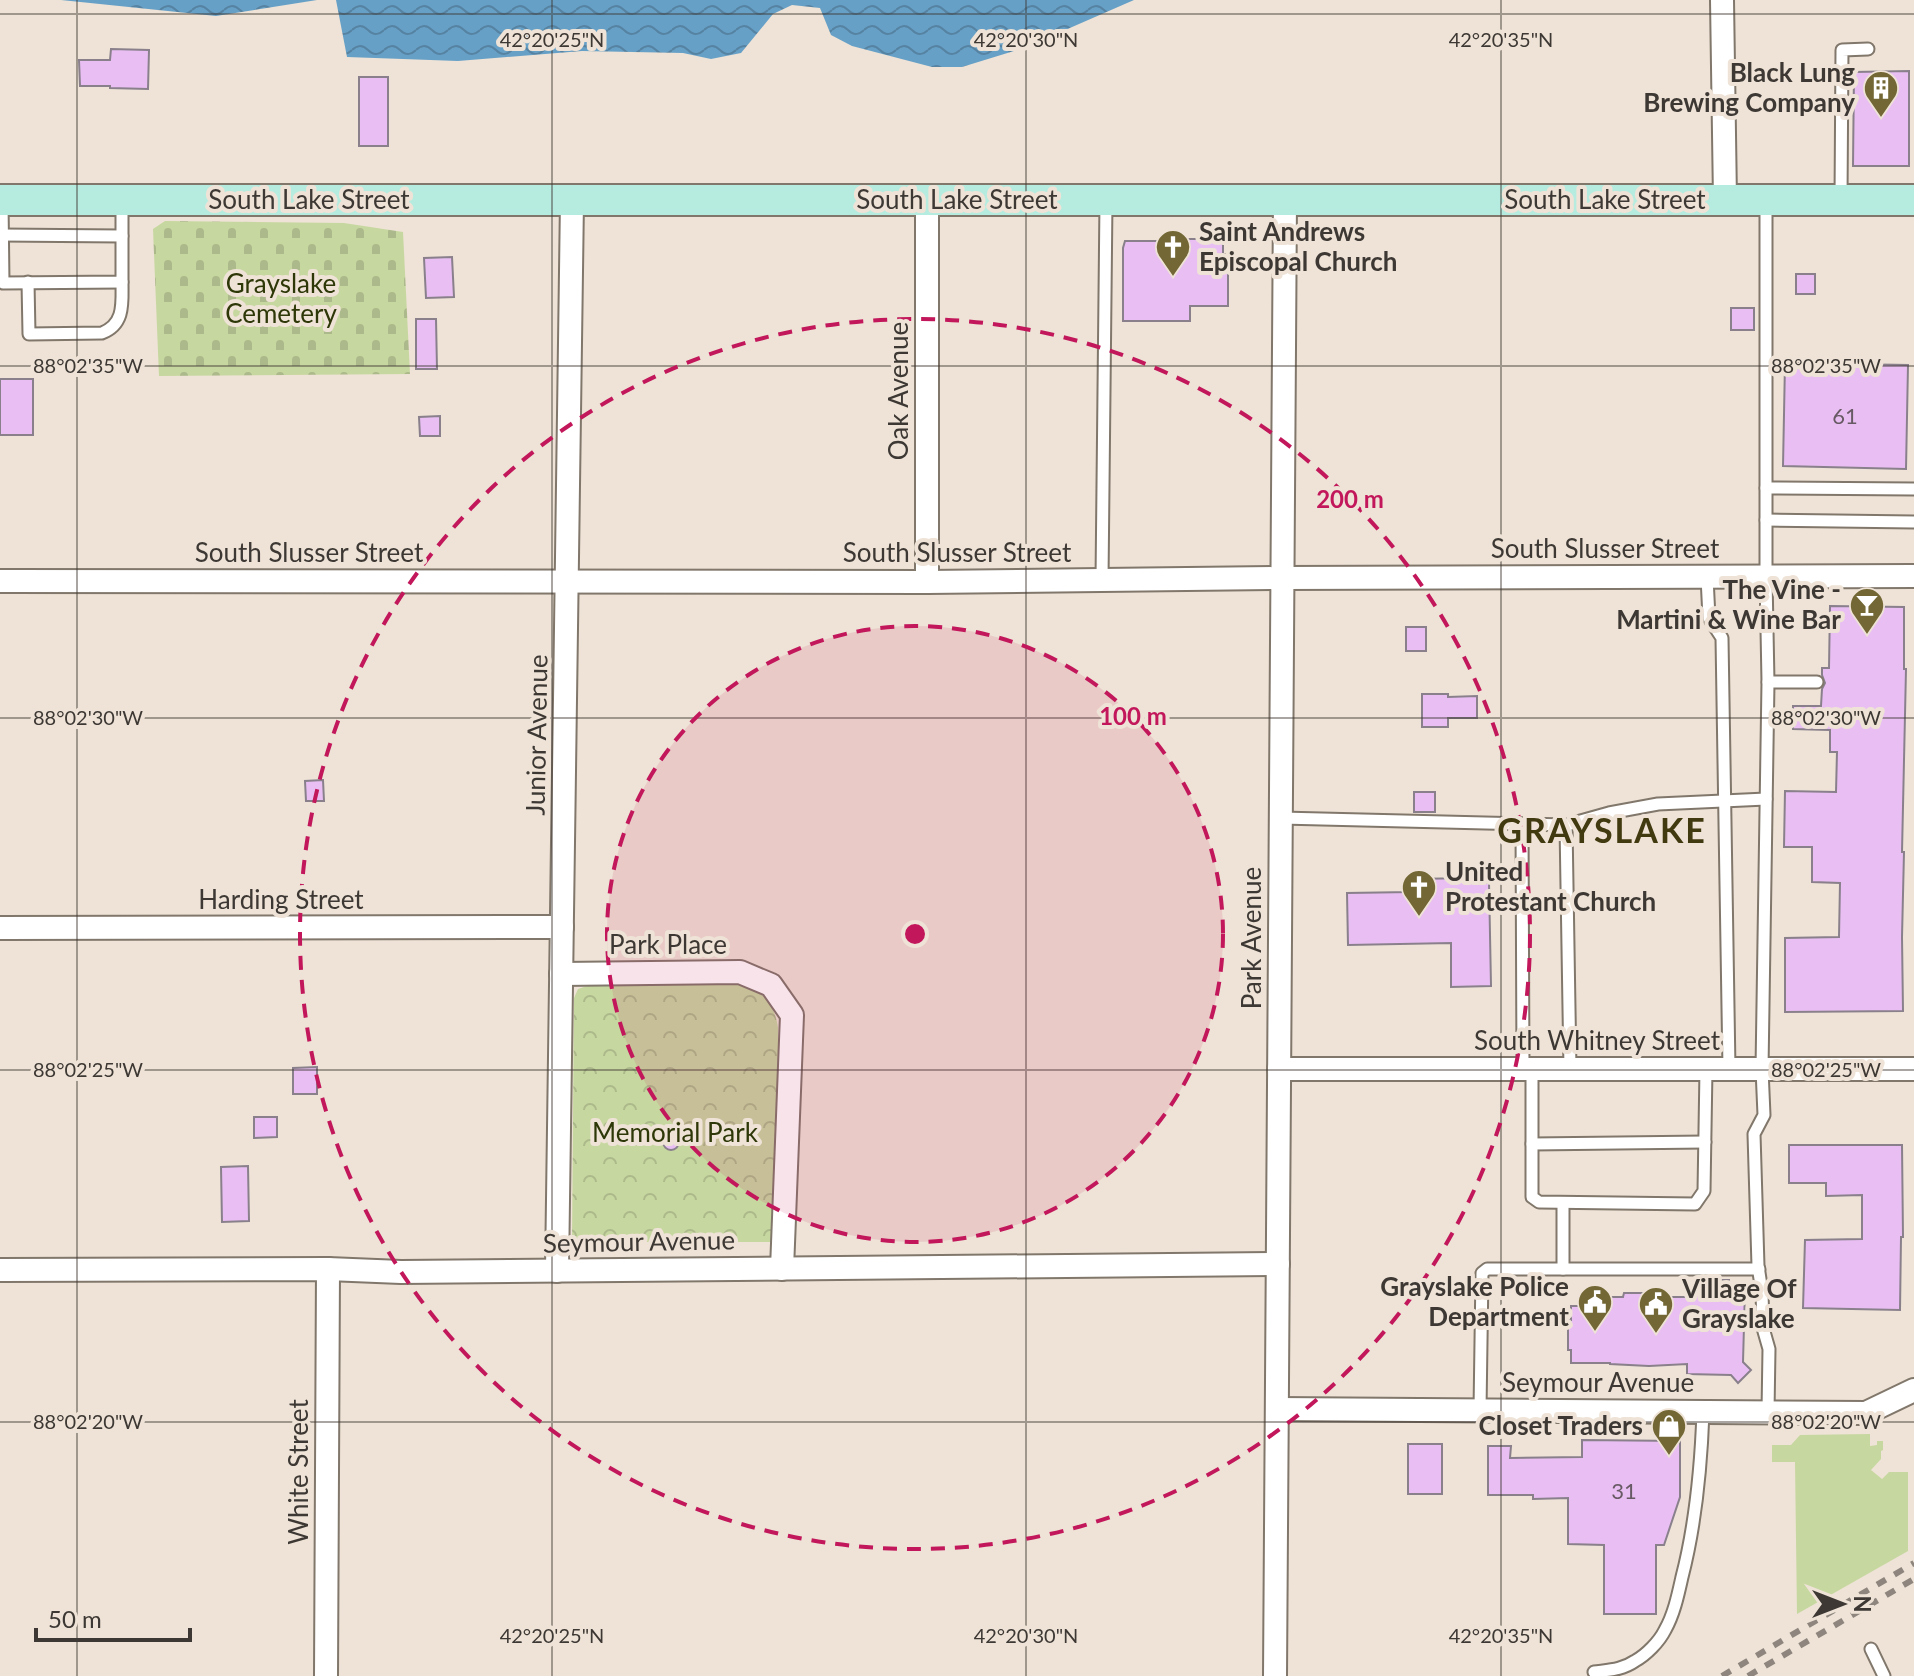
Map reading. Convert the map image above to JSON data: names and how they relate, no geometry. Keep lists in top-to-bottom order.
{
  "streets": {
    "street": [
      "South Lake Street",
      "Oak Avenue",
      "South Slusser Street",
      "Junior Avenue",
      "Harding Street",
      "Park Avenue",
      "Park Place",
      "South Whitney Street",
      "Seymour Avenue",
      "White Street"
    ]
  },
  "crossings": [
    ["South Lake Street", "Oak Avenue"],
    ["South Lake Street", "Junior Avenue"],
    ["South Lake Street", "Park Avenue"],
    ["Oak Avenue", "South Slusser Street"],
    ["South Slusser Street", "Junior Avenue"],
    ["South Slusser Street", "Park Avenue"],
    ["Junior Avenue", "Harding Street"],
    ["Junior Avenue", "Park Place"],
    ["Junior Avenue", "Seymour Avenue"],
    ["Park Avenue", "South Whitney Street"],
    ["Park Avenue", "Seymour Avenue"],
    ["Park Place", "Seymour Avenue"],
    ["Seymour Avenue", "White Street"]
  ],
  "districts": ["GRAYSLAKE"],
  "parks": ["Grayslake Cemetery", "Memorial Park"],
  "places": {
    "building": ["Black Lung Brewing Company"],
    "church": ["Saint Andrews Episcopal Church", "United Protestant Church"],
    "bar": ["The Vine - Martini & Wine Bar"],
    "public building": ["Grayslake Police Department", "Village Of Grayslake"],
    "shop": ["Closet Traders"]
  },
  "house_numbers": ["61", "31"],
  "scale_bar": "50 m",
  "north": "right",
  "coordinates": [
    "42°20'25\"N",
    "42°20'30\"N",
    "42°20'35\"N",
    "88°02'35\"W",
    "88°02'30\"W",
    "88°02'25\"W",
    "88°02'20\"W"
  ],
  "rings": ["200 m", "100 m"]
}
